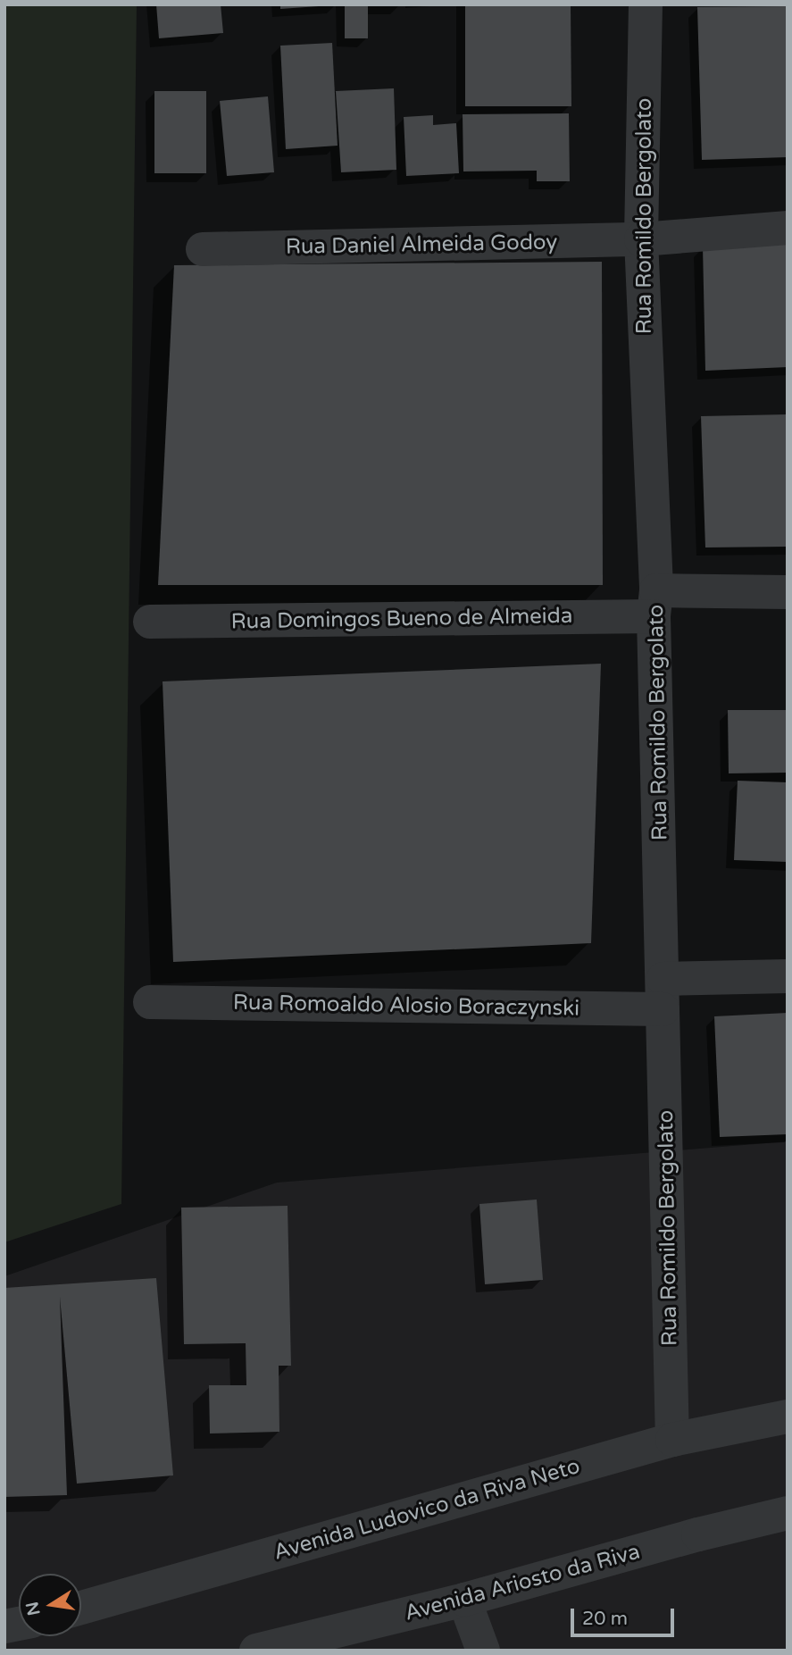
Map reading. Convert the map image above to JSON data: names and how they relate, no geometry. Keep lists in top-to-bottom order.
{
  "streets": {
    "street": [
      "Rua Romildo Bergolato",
      "Rua Daniel Almeida Godoy",
      "Rua Domingos Bueno de Almeida",
      "Rua Romoaldo Alosio Boraczynski",
      "Avenida Ludovico da Riva Neto",
      "Avenida Ariosto da Riva"
    ]
  },
  "crossings": [
    ["Rua Romildo Bergolato", "Rua Daniel Almeida Godoy"],
    ["Rua Romildo Bergolato", "Rua Domingos Bueno de Almeida"],
    ["Rua Romildo Bergolato", "Rua Romoaldo Alosio Boraczynski"],
    ["Rua Romildo Bergolato", "Avenida Ludovico da Riva Neto"]
  ],
  "scale_bar": "20 m",
  "north": "left"
}
